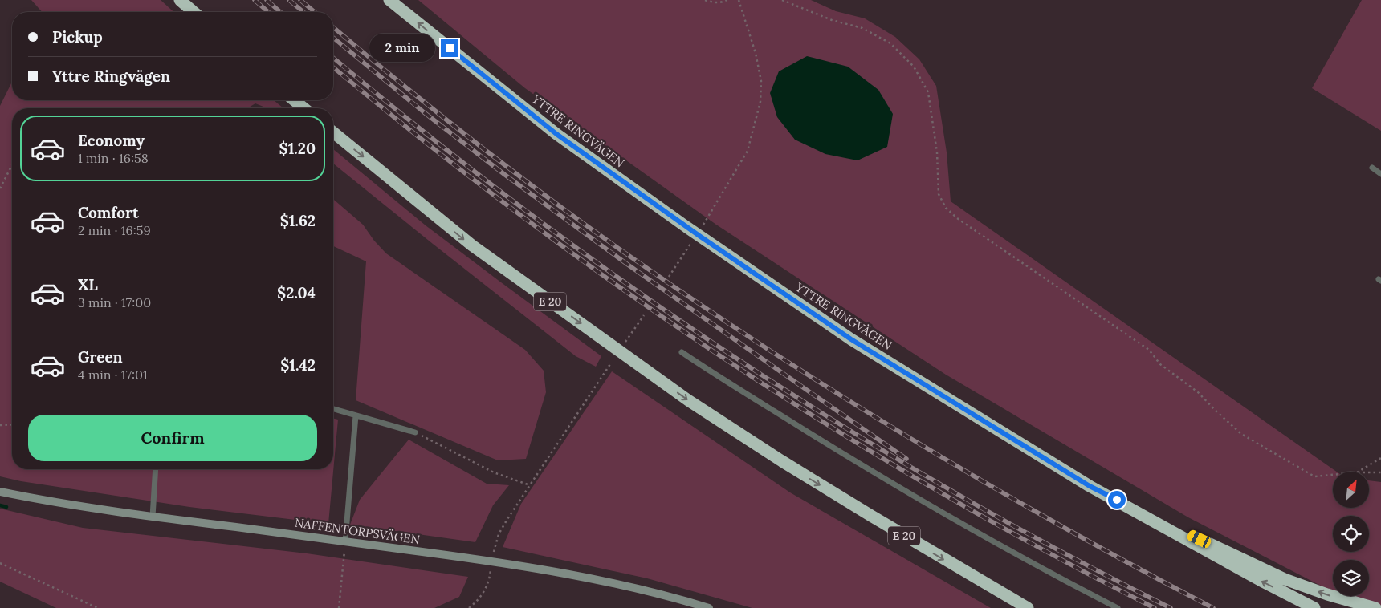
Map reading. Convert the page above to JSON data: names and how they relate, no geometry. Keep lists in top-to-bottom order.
{
  "streets": {
    "highway": ["YTTRE RINGVÄGEN", "E 20"],
    "street": ["NAFFENTORPSVÄGEN"]
  },
  "one_way": ["YTTRE RINGVÄGEN"],
  "north": "top right",
  "page": {
    "banner": ["Pickup", "Yttre Ringvägen"],
    "bubble": "2 min",
    "list": [
      {
        "name": "Economy",
        "note": "1 min · 16:58",
        "value": "$1.20"
      },
      {
        "name": "Comfort",
        "note": "2 min · 16:59",
        "value": "$1.62"
      },
      {
        "name": "XL",
        "note": "3 min · 17:00",
        "value": "$2.04"
      },
      {
        "name": "Green",
        "note": "4 min · 17:01",
        "value": "$1.42"
      }
    ],
    "buttons": "Confirm"
  }
}
